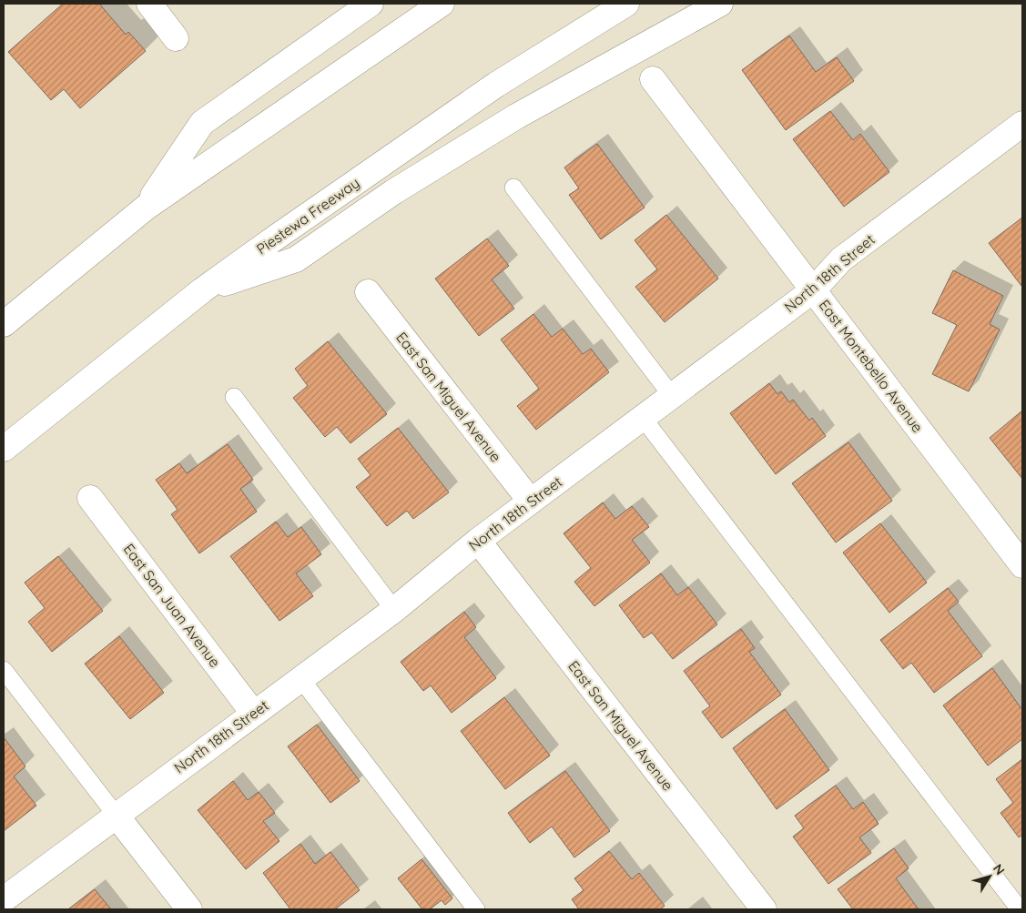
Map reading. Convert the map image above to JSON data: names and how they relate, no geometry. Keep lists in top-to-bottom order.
{
  "streets": {
    "main road": [
      "Piestewa Freeway",
      "North 18th Street",
      "East Montebello Avenue",
      "East San Miguel Avenue",
      "East San Juan Avenue"
    ]
  },
  "crossings": [
    ["North 18th Street", "East Montebello Avenue"],
    ["North 18th Street", "East San Miguel Avenue"],
    ["North 18th Street", "East San Juan Avenue"]
  ],
  "north": "top right"
}
